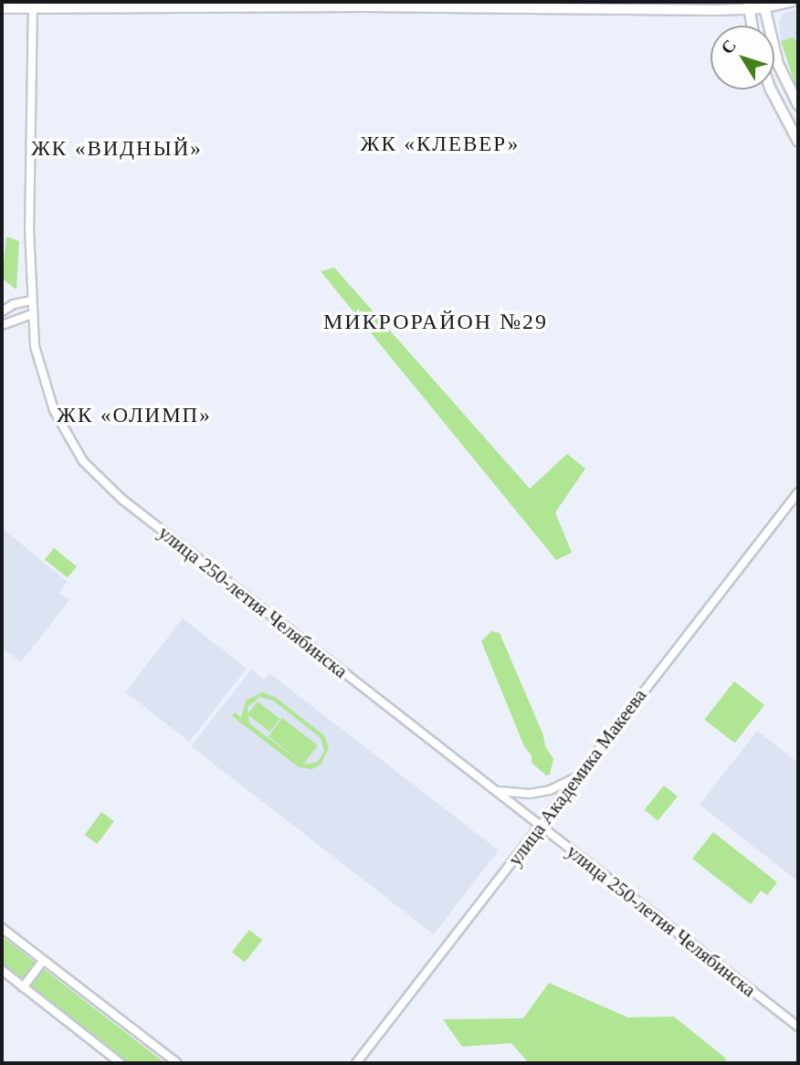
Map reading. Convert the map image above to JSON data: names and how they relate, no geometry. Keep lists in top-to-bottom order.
{
  "streets": {
    "street": ["улица 250-летия Челябинска", "улица Академика Макеева"]
  },
  "crossings": [
    ["улица 250-летия Челябинска", "улица Академика Макеева"]
  ],
  "districts": [
    "ЖК «КЛЕВЕР»",
    "ЖК «ВИДНЫЙ»",
    "МИКРОРАЙОН №29",
    "ЖК «ОЛИМП»"
  ],
  "north": "top left"
}
